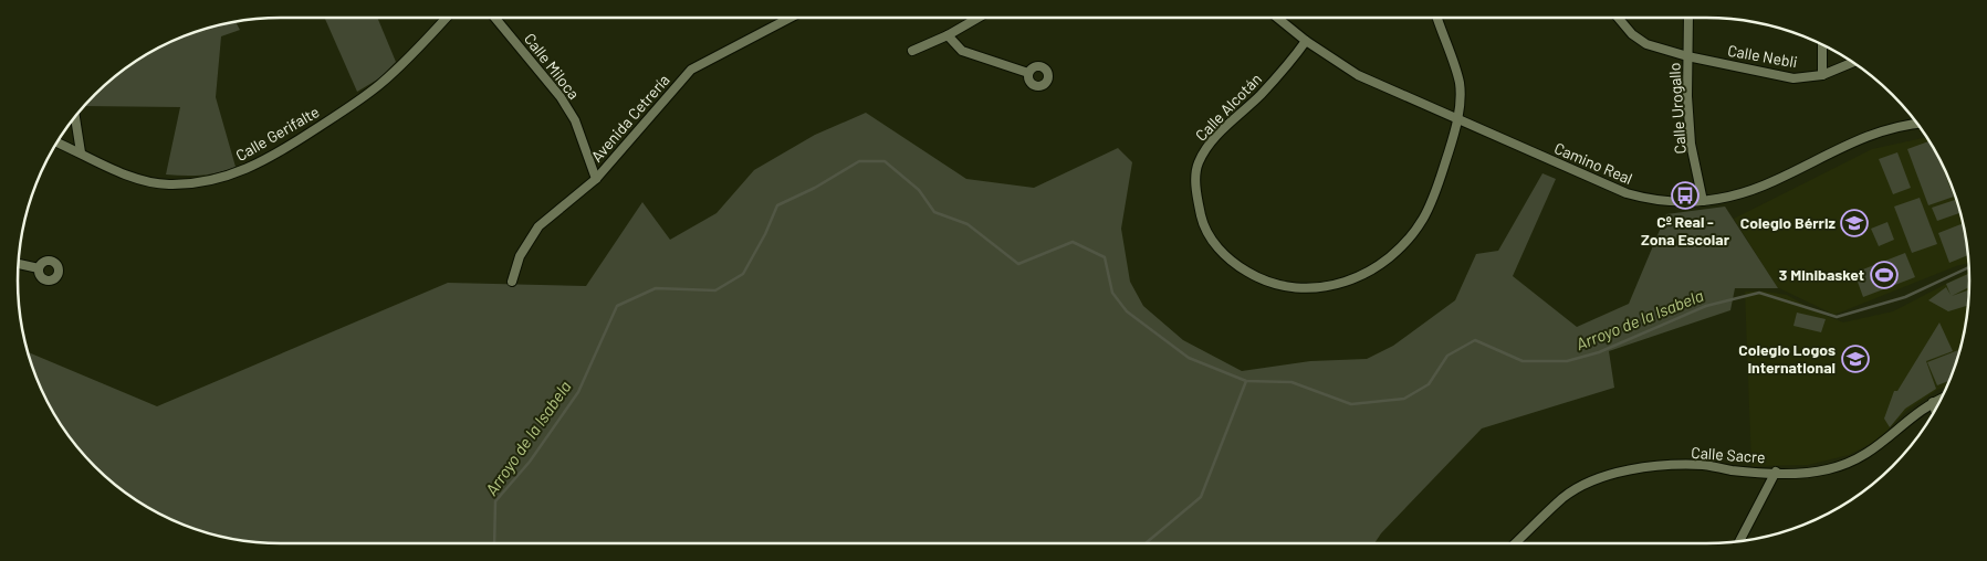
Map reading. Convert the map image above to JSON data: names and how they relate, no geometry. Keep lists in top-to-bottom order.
{
  "streets": {
    "street": [
      "Calle Nebli",
      "Calle Miloca",
      "Calle Alcotán",
      "Calle Urogallo",
      "Avenida Cetrería",
      "Calle Gerifalte",
      "Camino Real",
      "Calle Sacre"
    ]
  },
  "crossings": [
    ["Calle Nebli", "Calle Urogallo"],
    ["Calle Miloca", "Avenida Cetrería"],
    ["Calle Alcotán", "Camino Real"],
    ["Calle Urogallo", "Camino Real"]
  ],
  "water": ["Arroyo de la Isabela"],
  "places": {
    "bus stop": ["Cº Real - Zona Escolar"],
    "school or university": ["Colegio Bérriz", "Colegio Logos International"],
    "sports": ["3 Minibasket"]
  }
}
